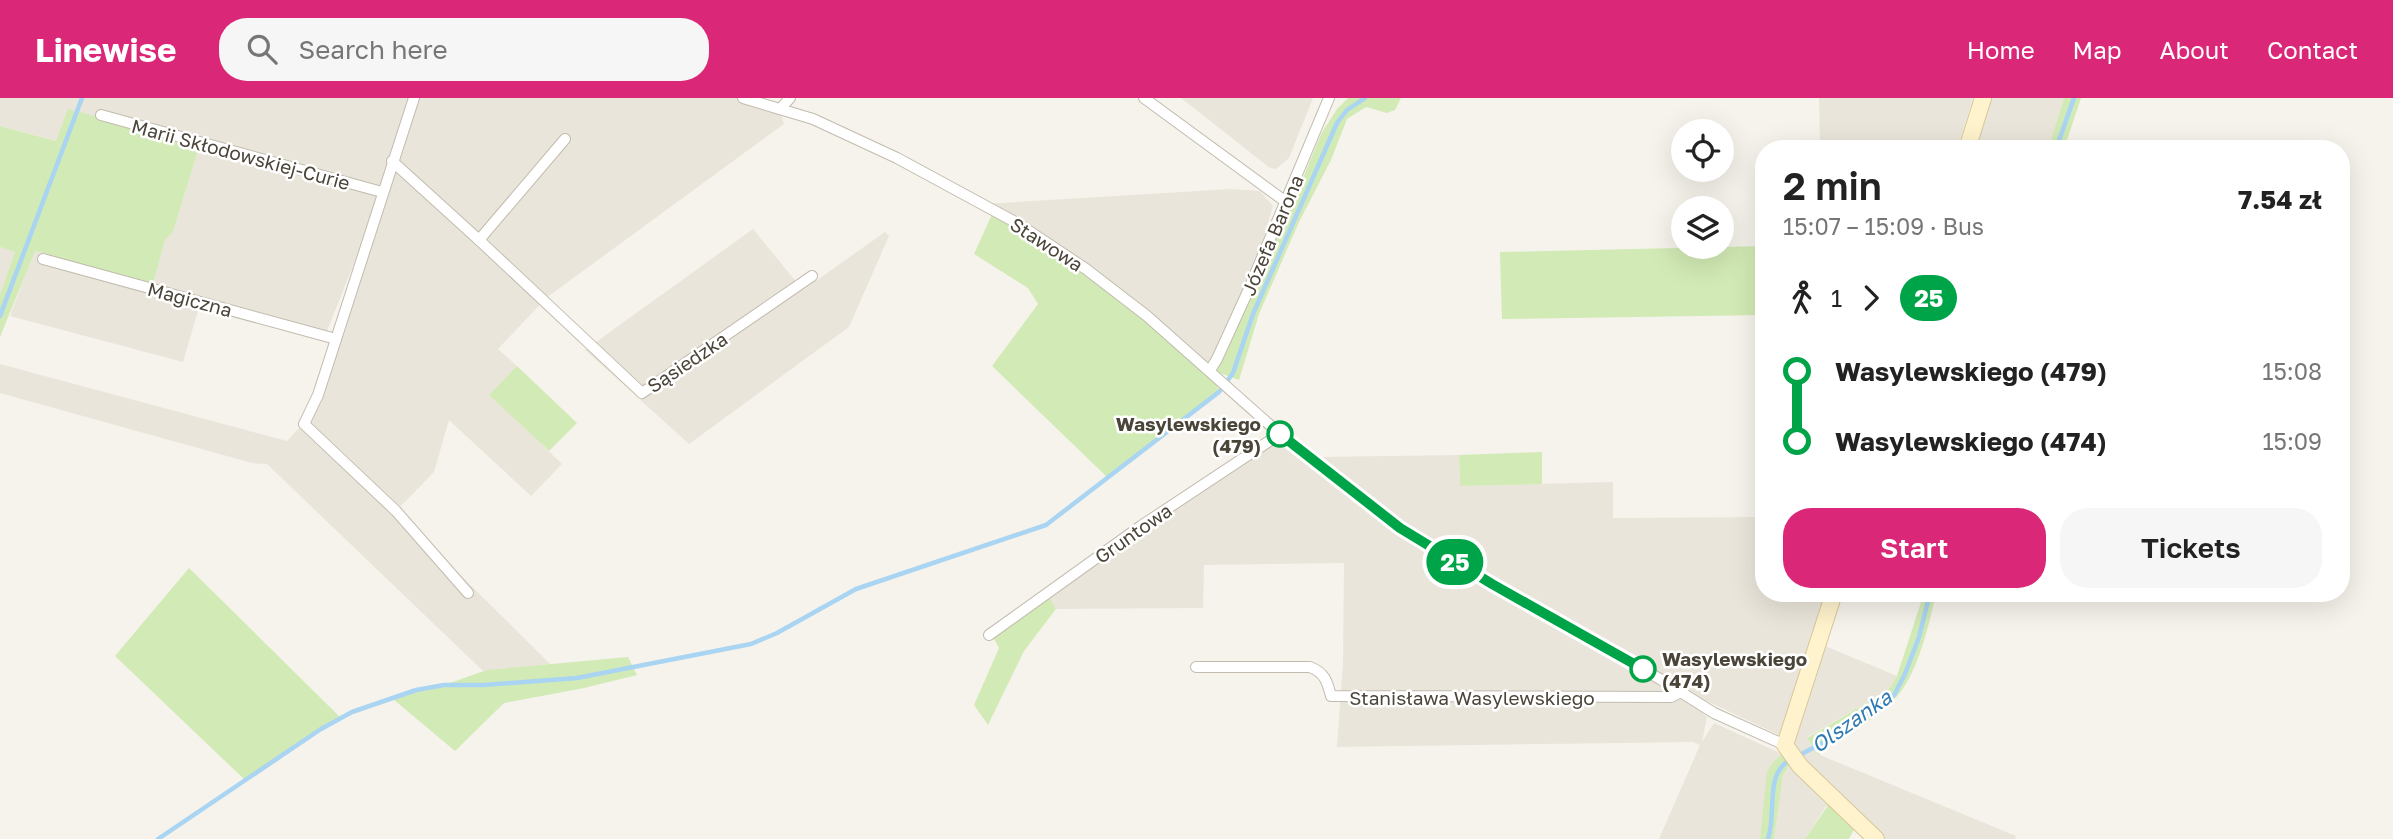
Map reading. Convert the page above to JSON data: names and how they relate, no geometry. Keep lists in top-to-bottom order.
{
  "streets": {
    "street": [
      "Marii Skłodowskiej-Curie",
      "Józefa Barona",
      "Stawowa",
      "Magiczna",
      "Sąsiedzka",
      "Gruntowa",
      "Stanisława Wasylewskiego"
    ]
  },
  "crossings": [
    ["Józefa Barona", "Stawowa"],
    ["Stawowa", "Gruntowa"]
  ],
  "water": ["Olszanka"],
  "places": ["Wasylewskiego (479)", "Wasylewskiego (474)"],
  "lines": ["bus line 25"],
  "page": {
    "header": "Linewise",
    "search": "Search here",
    "nav": [
      "Home",
      "Map",
      "About",
      "Contact"
    ],
    "on_map": "25",
    "heading": ["2 min", "15:07 – 15:09 · Bus", "7.54 zł"],
    "legs": ["1", "25"],
    "list": [
      {
        "name": "Wasylewskiego (479)",
        "value": "15:08"
      },
      {
        "name": "Wasylewskiego (474)",
        "value": "15:09"
      }
    ],
    "buttons": ["Start", "Tickets"]
  }
}
